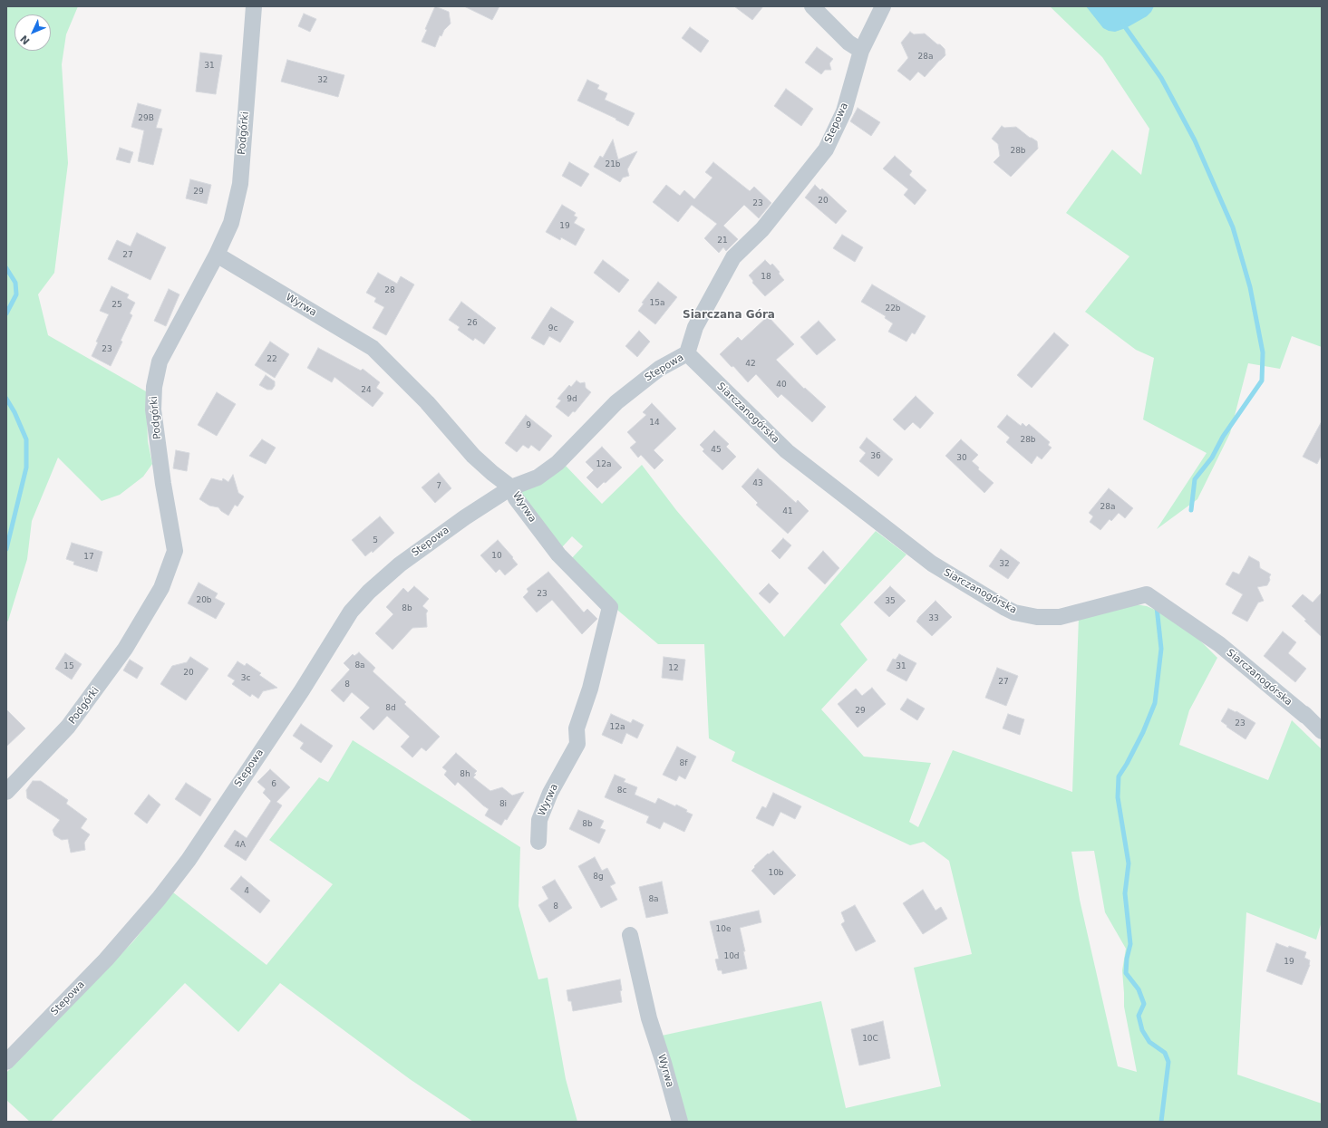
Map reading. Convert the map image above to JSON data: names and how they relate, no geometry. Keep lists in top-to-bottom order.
{
  "streets": {
    "street": [
      "Stepowa",
      "Podgórki",
      "Wyrwa",
      "Siarczanogórska"
    ]
  },
  "crossings": [
    ["Stepowa", "Wyrwa"],
    ["Stepowa", "Siarczanogórska"],
    ["Podgórki", "Wyrwa"]
  ],
  "districts": ["Siarczana Góra"],
  "house_numbers": [
    "28a",
    "31",
    "32",
    "29B",
    "28b",
    "21b",
    "29",
    "20",
    "23",
    "19",
    "21",
    "27",
    "18",
    "28",
    "15a",
    "25",
    "22b",
    "26",
    "9c",
    "23",
    "22",
    "42",
    "40",
    "24",
    "9d",
    "14",
    "9",
    "28b",
    "45",
    "36",
    "30",
    "12a",
    "43",
    "7",
    "28a",
    "41",
    "5",
    "10",
    "17",
    "32",
    "23",
    "20b",
    "35",
    "8b",
    "33",
    "8a",
    "15",
    "31",
    "12",
    "20",
    "3c",
    "27",
    "8",
    "8d",
    "29",
    "23",
    "12a",
    "8f",
    "8h",
    "6",
    "8c",
    "8i",
    "8b",
    "4A",
    "10b",
    "8g",
    "4",
    "8a",
    "8",
    "10e",
    "10d",
    "19",
    "10C"
  ],
  "north": "bottom left"
}
